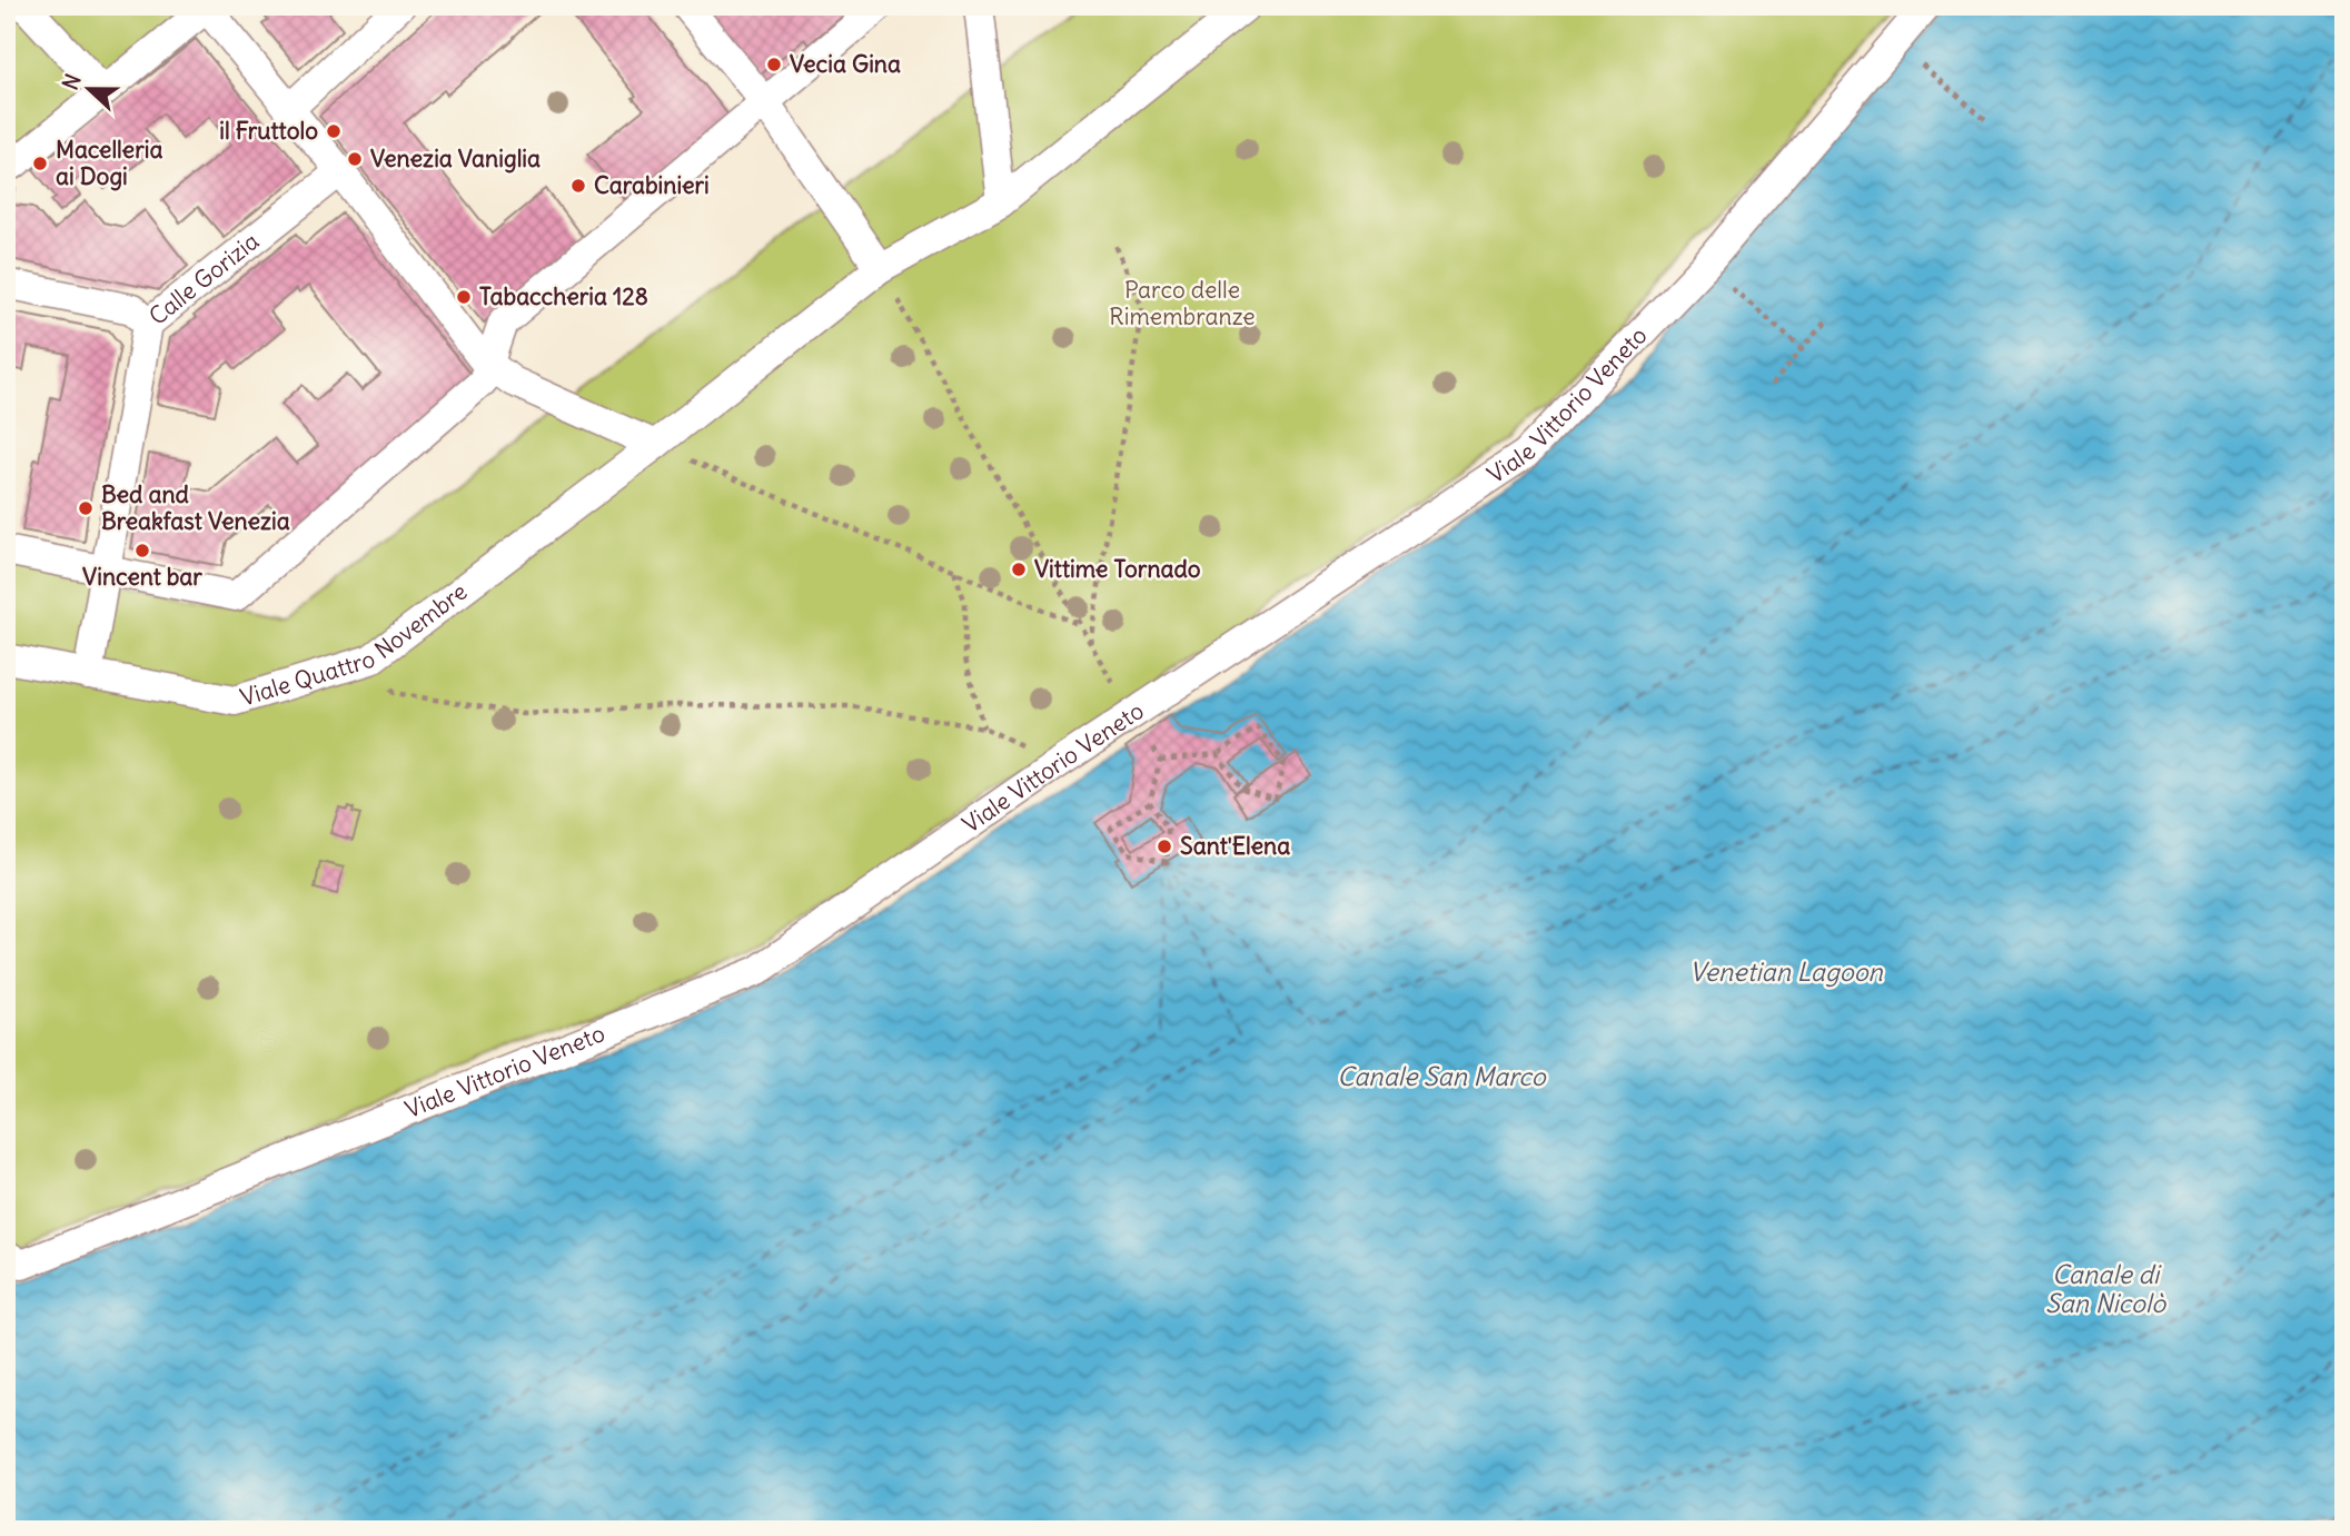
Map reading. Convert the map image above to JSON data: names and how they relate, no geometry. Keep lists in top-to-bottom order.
{
  "streets": {
    "street": ["Calle Gorizia", "Viale Vittorio Veneto", "Viale Quattro Novembre"]
  },
  "water": ["Venetian Lagoon", "Canale San Marco", "Canale di San Nicolò"],
  "parks": ["Parco delle Rimembranze"],
  "places": [
    "Vecia Gina",
    "il Fruttolo",
    "Venezia Vaniglia",
    "Macelleria ai Dogi",
    "Carabinieri",
    "Tabaccheria 128",
    "Bed and Breakfast Venezia",
    "Vincent bar",
    "Vittime Tornado",
    "Sant'Elena"
  ],
  "north": "left"
}
